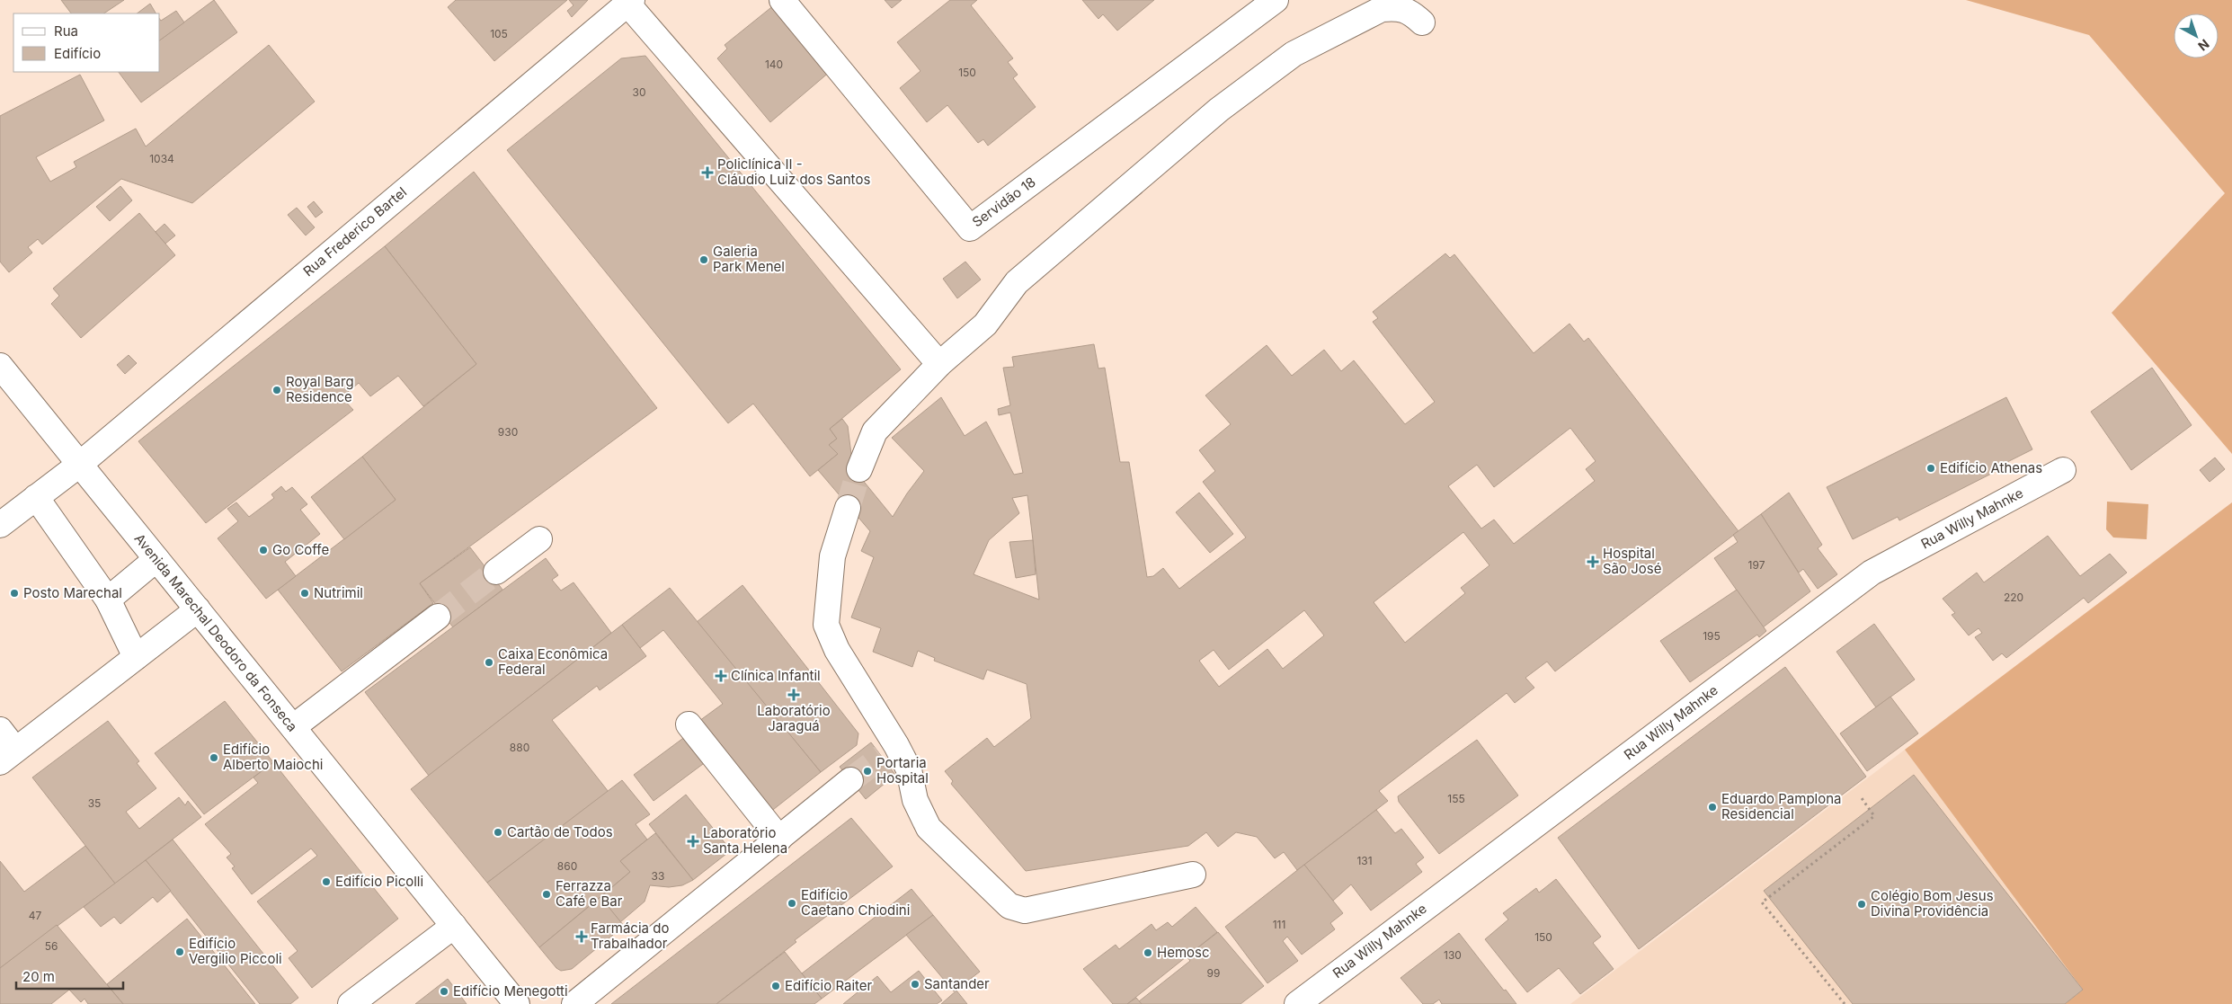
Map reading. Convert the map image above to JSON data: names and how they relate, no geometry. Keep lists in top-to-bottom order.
{
  "streets": {
    "street": [
      "Servidão 18",
      "Rua Frederico Bartel",
      "Rua Willy Mahnke",
      "Avenida Marechal Deodoro da Fonseca"
    ]
  },
  "crossings": [
    ["Rua Frederico Bartel", "Avenida Marechal Deodoro da Fonseca"]
  ],
  "places": {
    "health": [
      "Policlínica II - Cláudio Luiz dos Santos",
      "Hospital São José",
      "Clínica Infantil",
      "Laboratório Jaraguá",
      "Laboratório Santa Helena",
      "Farmácia do Trabalhador"
    ],
    "other": [
      "Galeria Park Menel",
      "Royal Barg Residence",
      "Edifício Athenas",
      "Go Coffe",
      "Posto Marechal",
      "Nutrimil",
      "Caixa Econômica Federal",
      "Edifício Alberto Maiochi",
      "Portaria Hospital",
      "Eduardo Pamplona Residencial",
      "Cartão de Todos",
      "Edifício Picolli",
      "Ferrazza Café e Bar",
      "Edifício Caetano Chiodini",
      "Colégio Bom Jesus Divina Providência",
      "Edifício Vergilio Piccoli",
      "Hemosc",
      "Santander",
      "Edifício Raiter",
      "Edifício Menegotti"
    ]
  },
  "house_numbers": [
    "105",
    "140",
    "150",
    "30",
    "1034",
    "930",
    "197",
    "220",
    "195",
    "880",
    "155",
    "35",
    "131",
    "860",
    "33",
    "47",
    "111",
    "150",
    "56",
    "130",
    "99"
  ],
  "legend": ["Rua", "Edifício"],
  "scale_bar": "20 m",
  "north": "bottom right"
}
